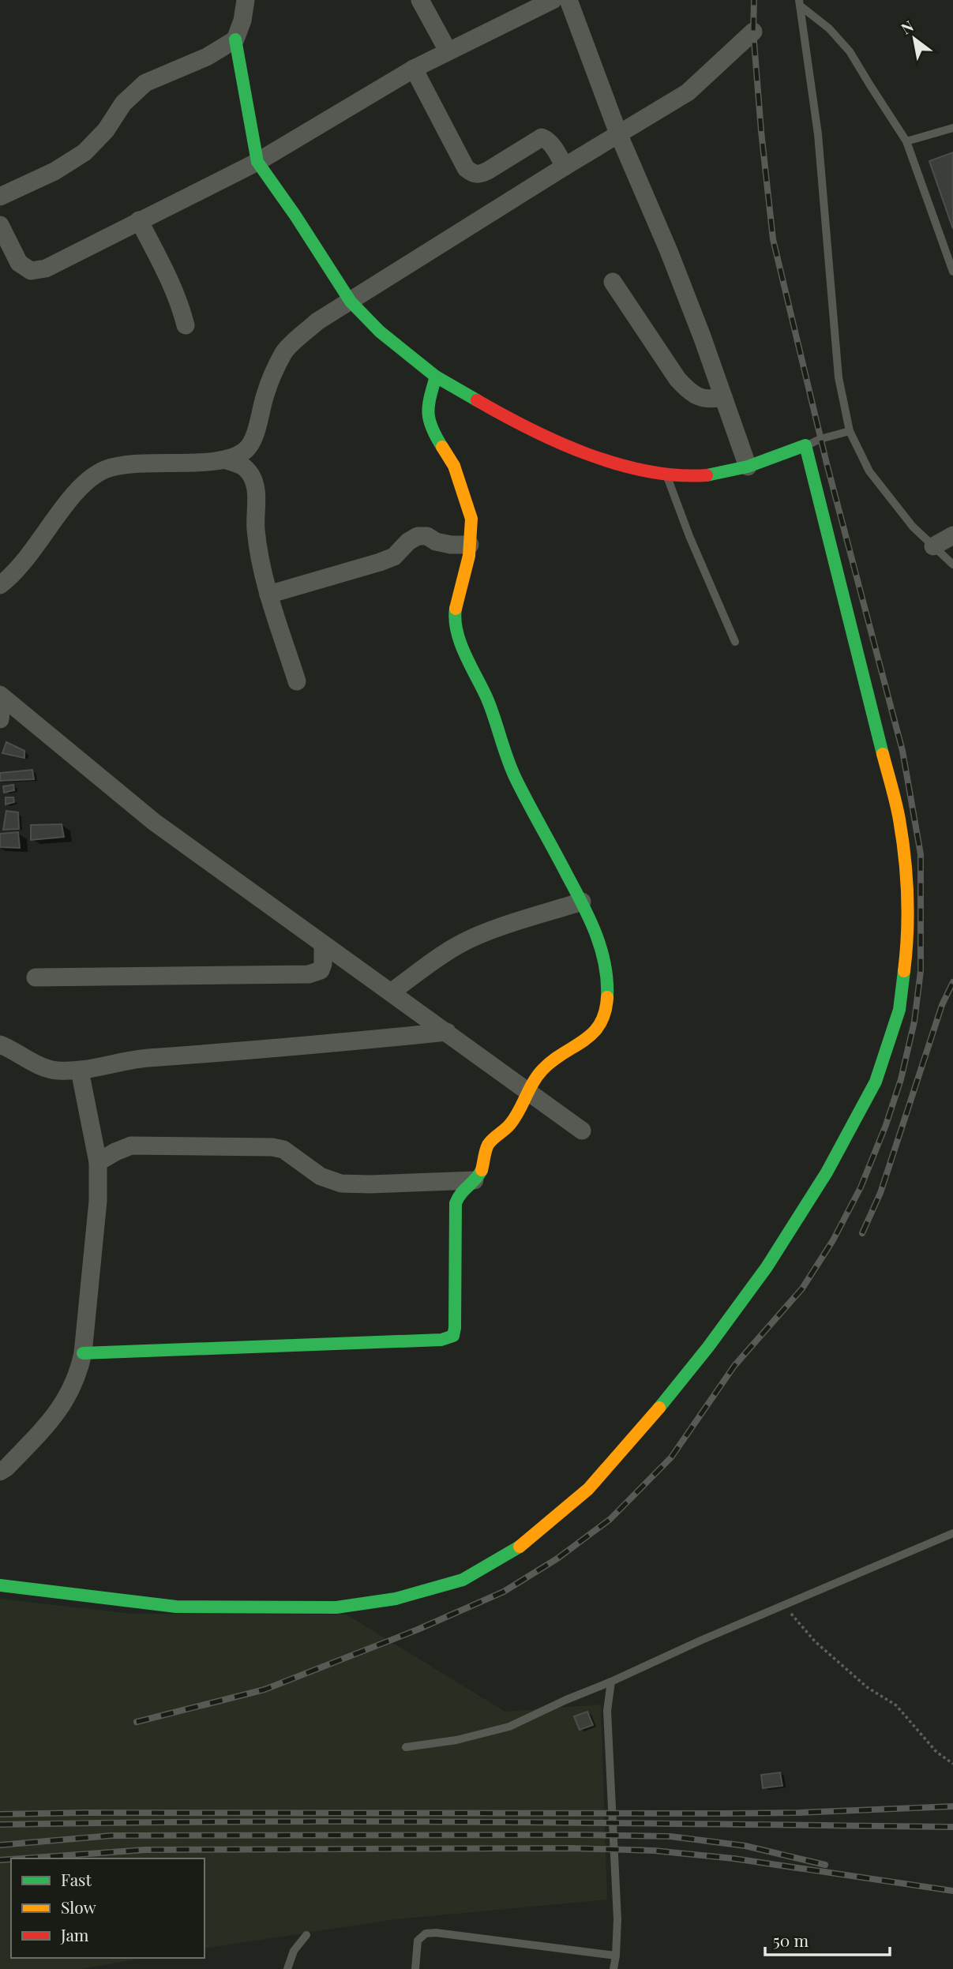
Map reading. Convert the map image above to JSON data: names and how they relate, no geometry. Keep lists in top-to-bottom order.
{
  "legend": ["Fast", "Slow", "Jam"],
  "scale_bar": "50 m",
  "north": "top left"
}
